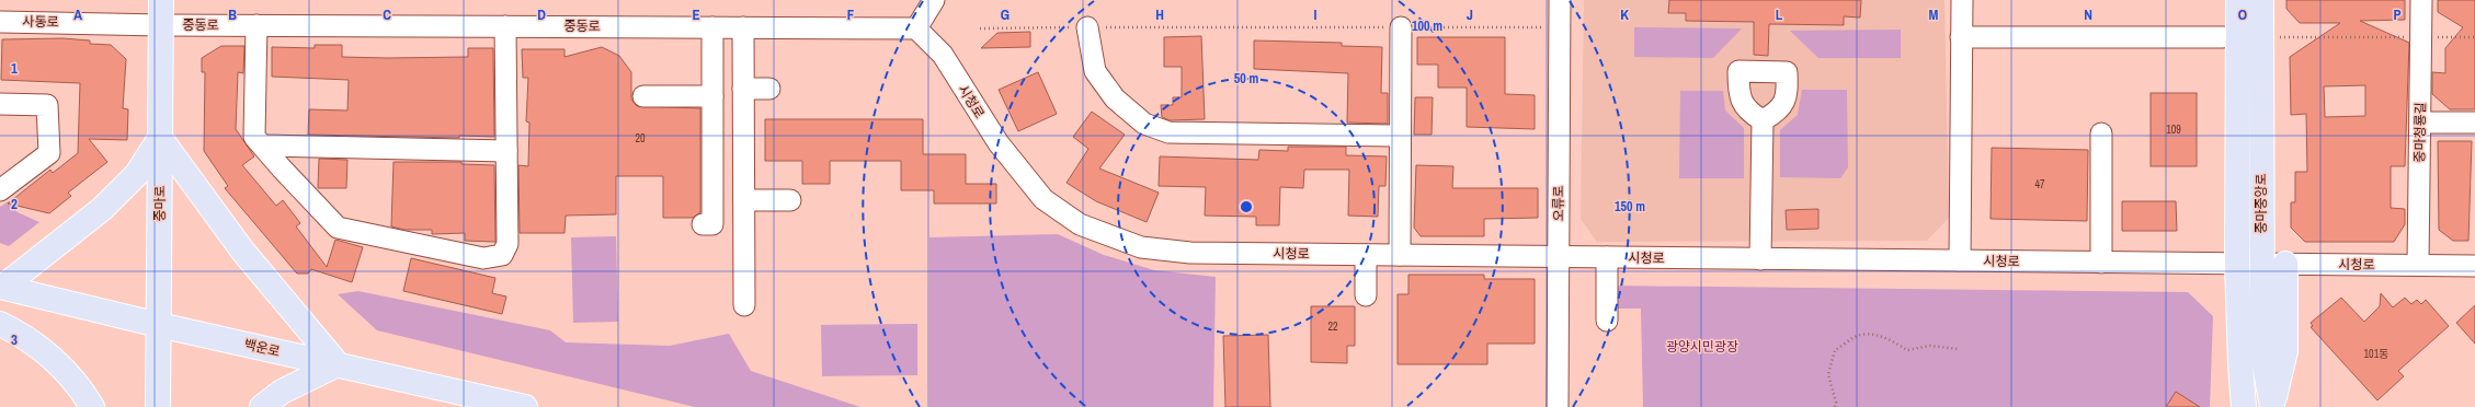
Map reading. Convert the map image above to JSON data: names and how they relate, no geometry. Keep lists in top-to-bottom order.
{
  "streets": {
    "main road": ["중마로", "중마중앙로", "백운로"],
    "street": [
      "사동로",
      "중동로",
      "시청로",
      "중마청룡길",
      "오류로"
    ]
  },
  "crossings": [
    ["사동로", "중동로"],
    ["사동로", "중마로"],
    ["중동로", "시청로"],
    ["중동로", "중마로"],
    ["시청로", "중마청룡길"],
    ["시청로", "오류로"],
    ["시청로", "중마중앙로"],
    ["중마로", "백운로"]
  ],
  "parks": ["광양시민광장"],
  "house_numbers": [
    "109",
    "20",
    "47",
    "22",
    "101동"
  ],
  "grid": {
    "columns": [
      "A",
      "B",
      "C",
      "D",
      "E",
      "F",
      "G",
      "H",
      "I",
      "J",
      "K",
      "L",
      "M",
      "N",
      "O",
      "P"
    ],
    "rows": ["1", "2", "3"]
  },
  "rings": ["100 m", "50 m", "150 m"]
}
